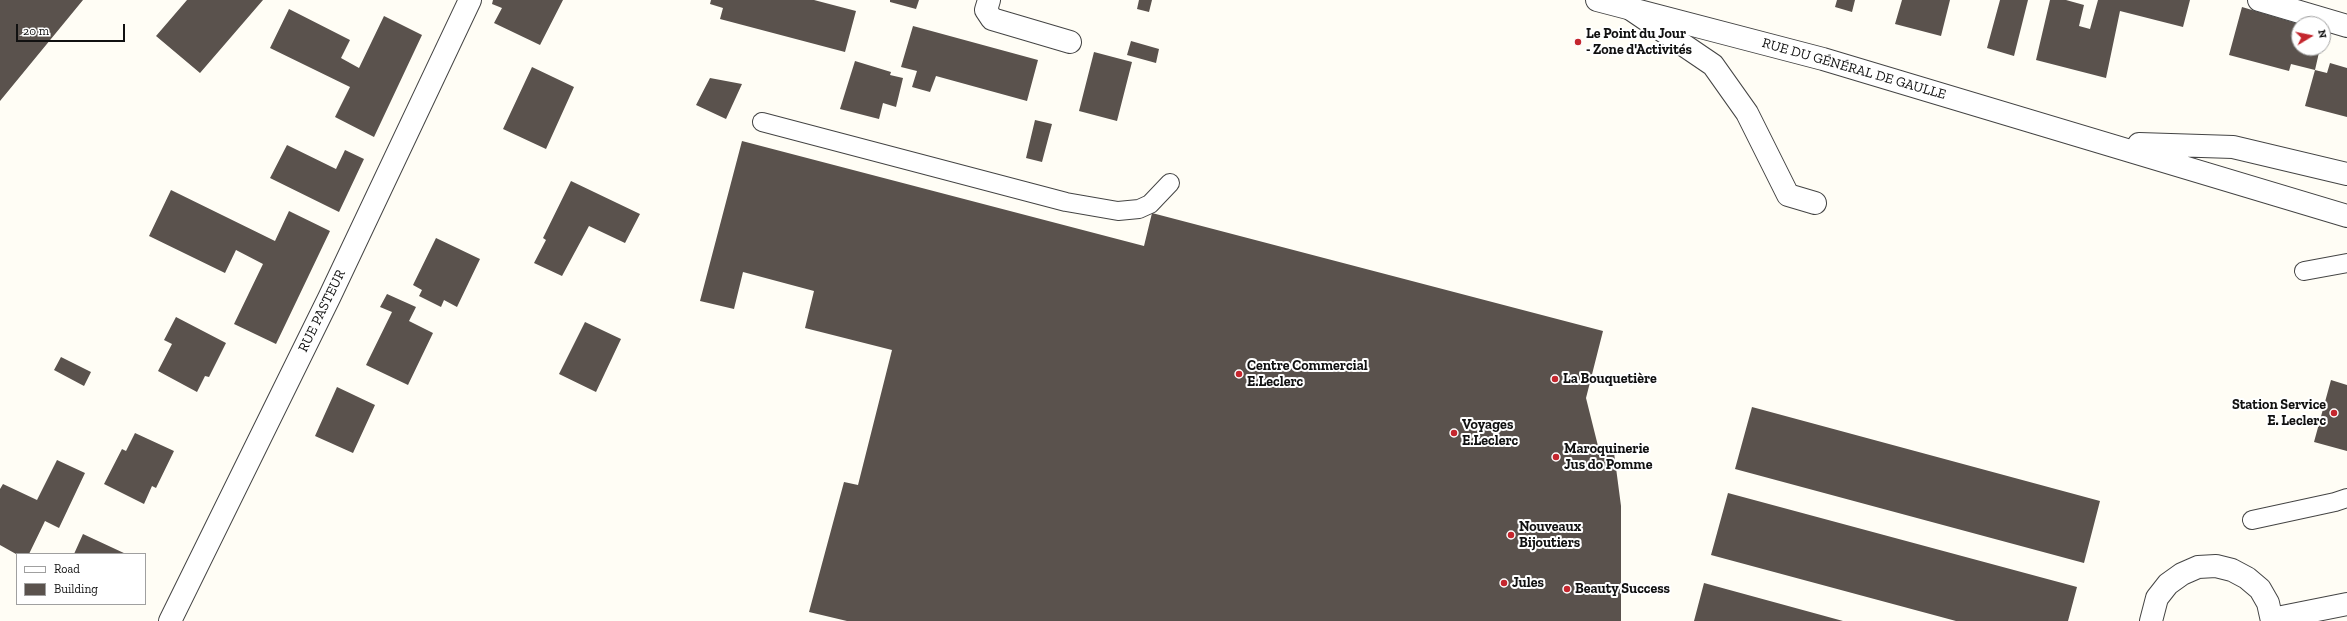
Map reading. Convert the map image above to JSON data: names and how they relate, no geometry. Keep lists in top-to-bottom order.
{
  "streets": {
    "street": ["RUE DU GÉNÉRAL DE GAULLE", "RUE PASTEUR"]
  },
  "places": [
    "Le Point du Jour - Zone d'Activités",
    "Centre Commercial E.Leclerc",
    "La Bouquetière",
    "Station Service E. Leclerc",
    "Voyages E.Leclerc",
    "Maroquinerie Jus do Pomme",
    "Nouveaux Bijoutiers",
    "Jules",
    "Beauty Success"
  ],
  "legend": ["Road", "Building"],
  "scale_bar": "20 m",
  "north": "right"
}
